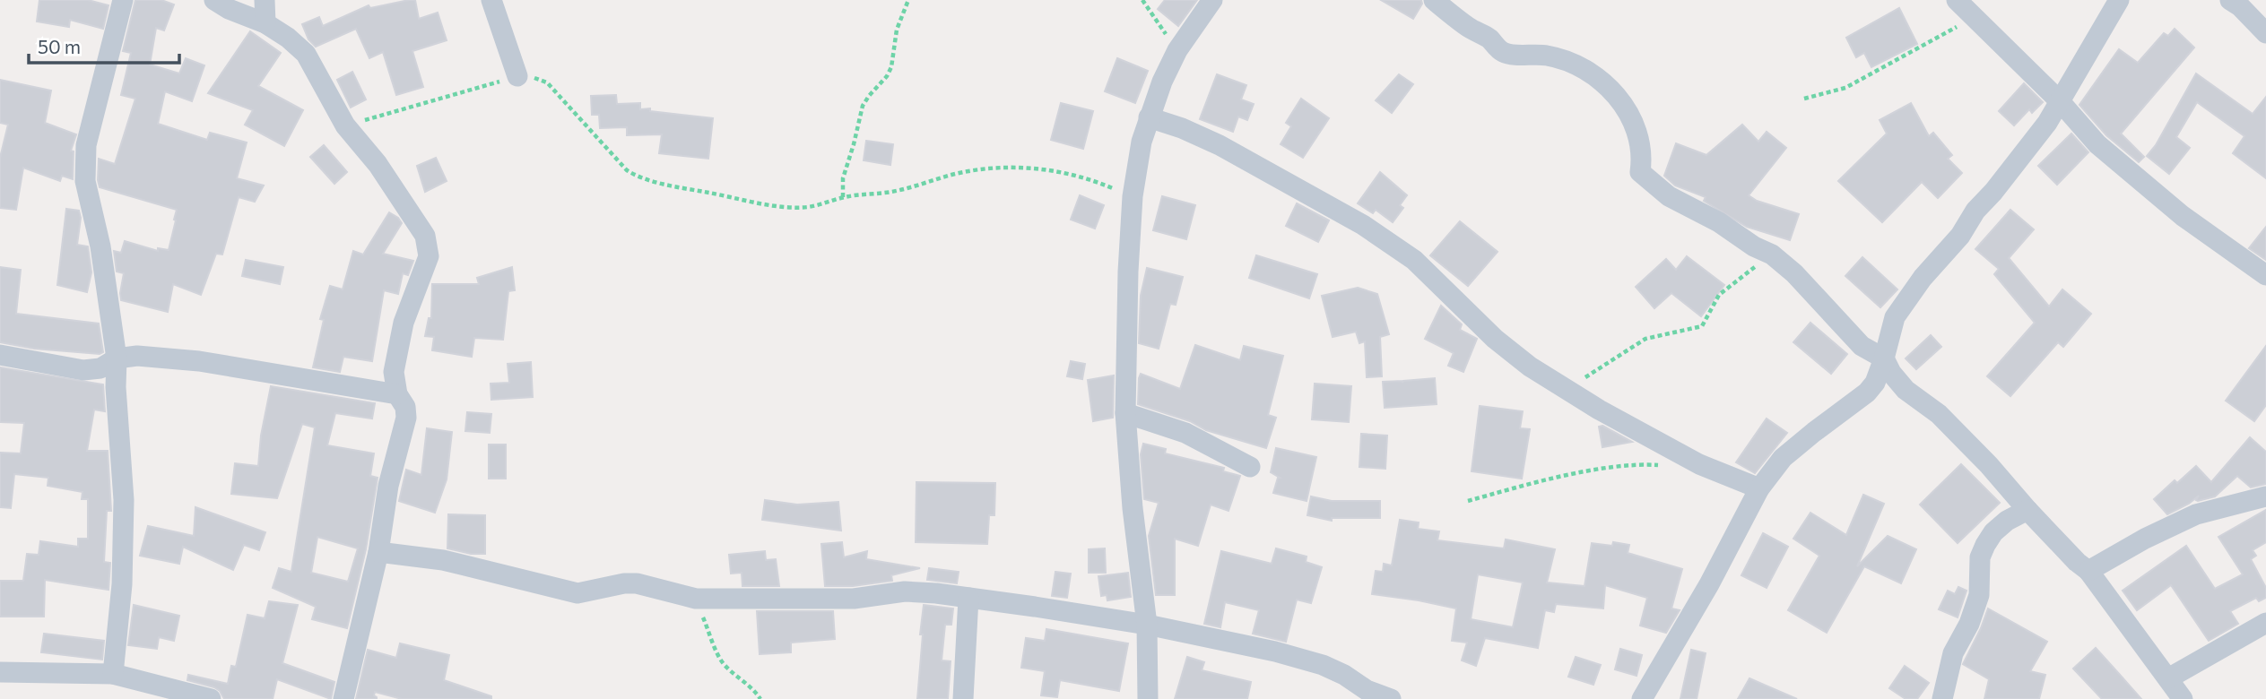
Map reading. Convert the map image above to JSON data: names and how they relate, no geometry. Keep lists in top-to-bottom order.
{
  "scale_bar": "50 m"
}
